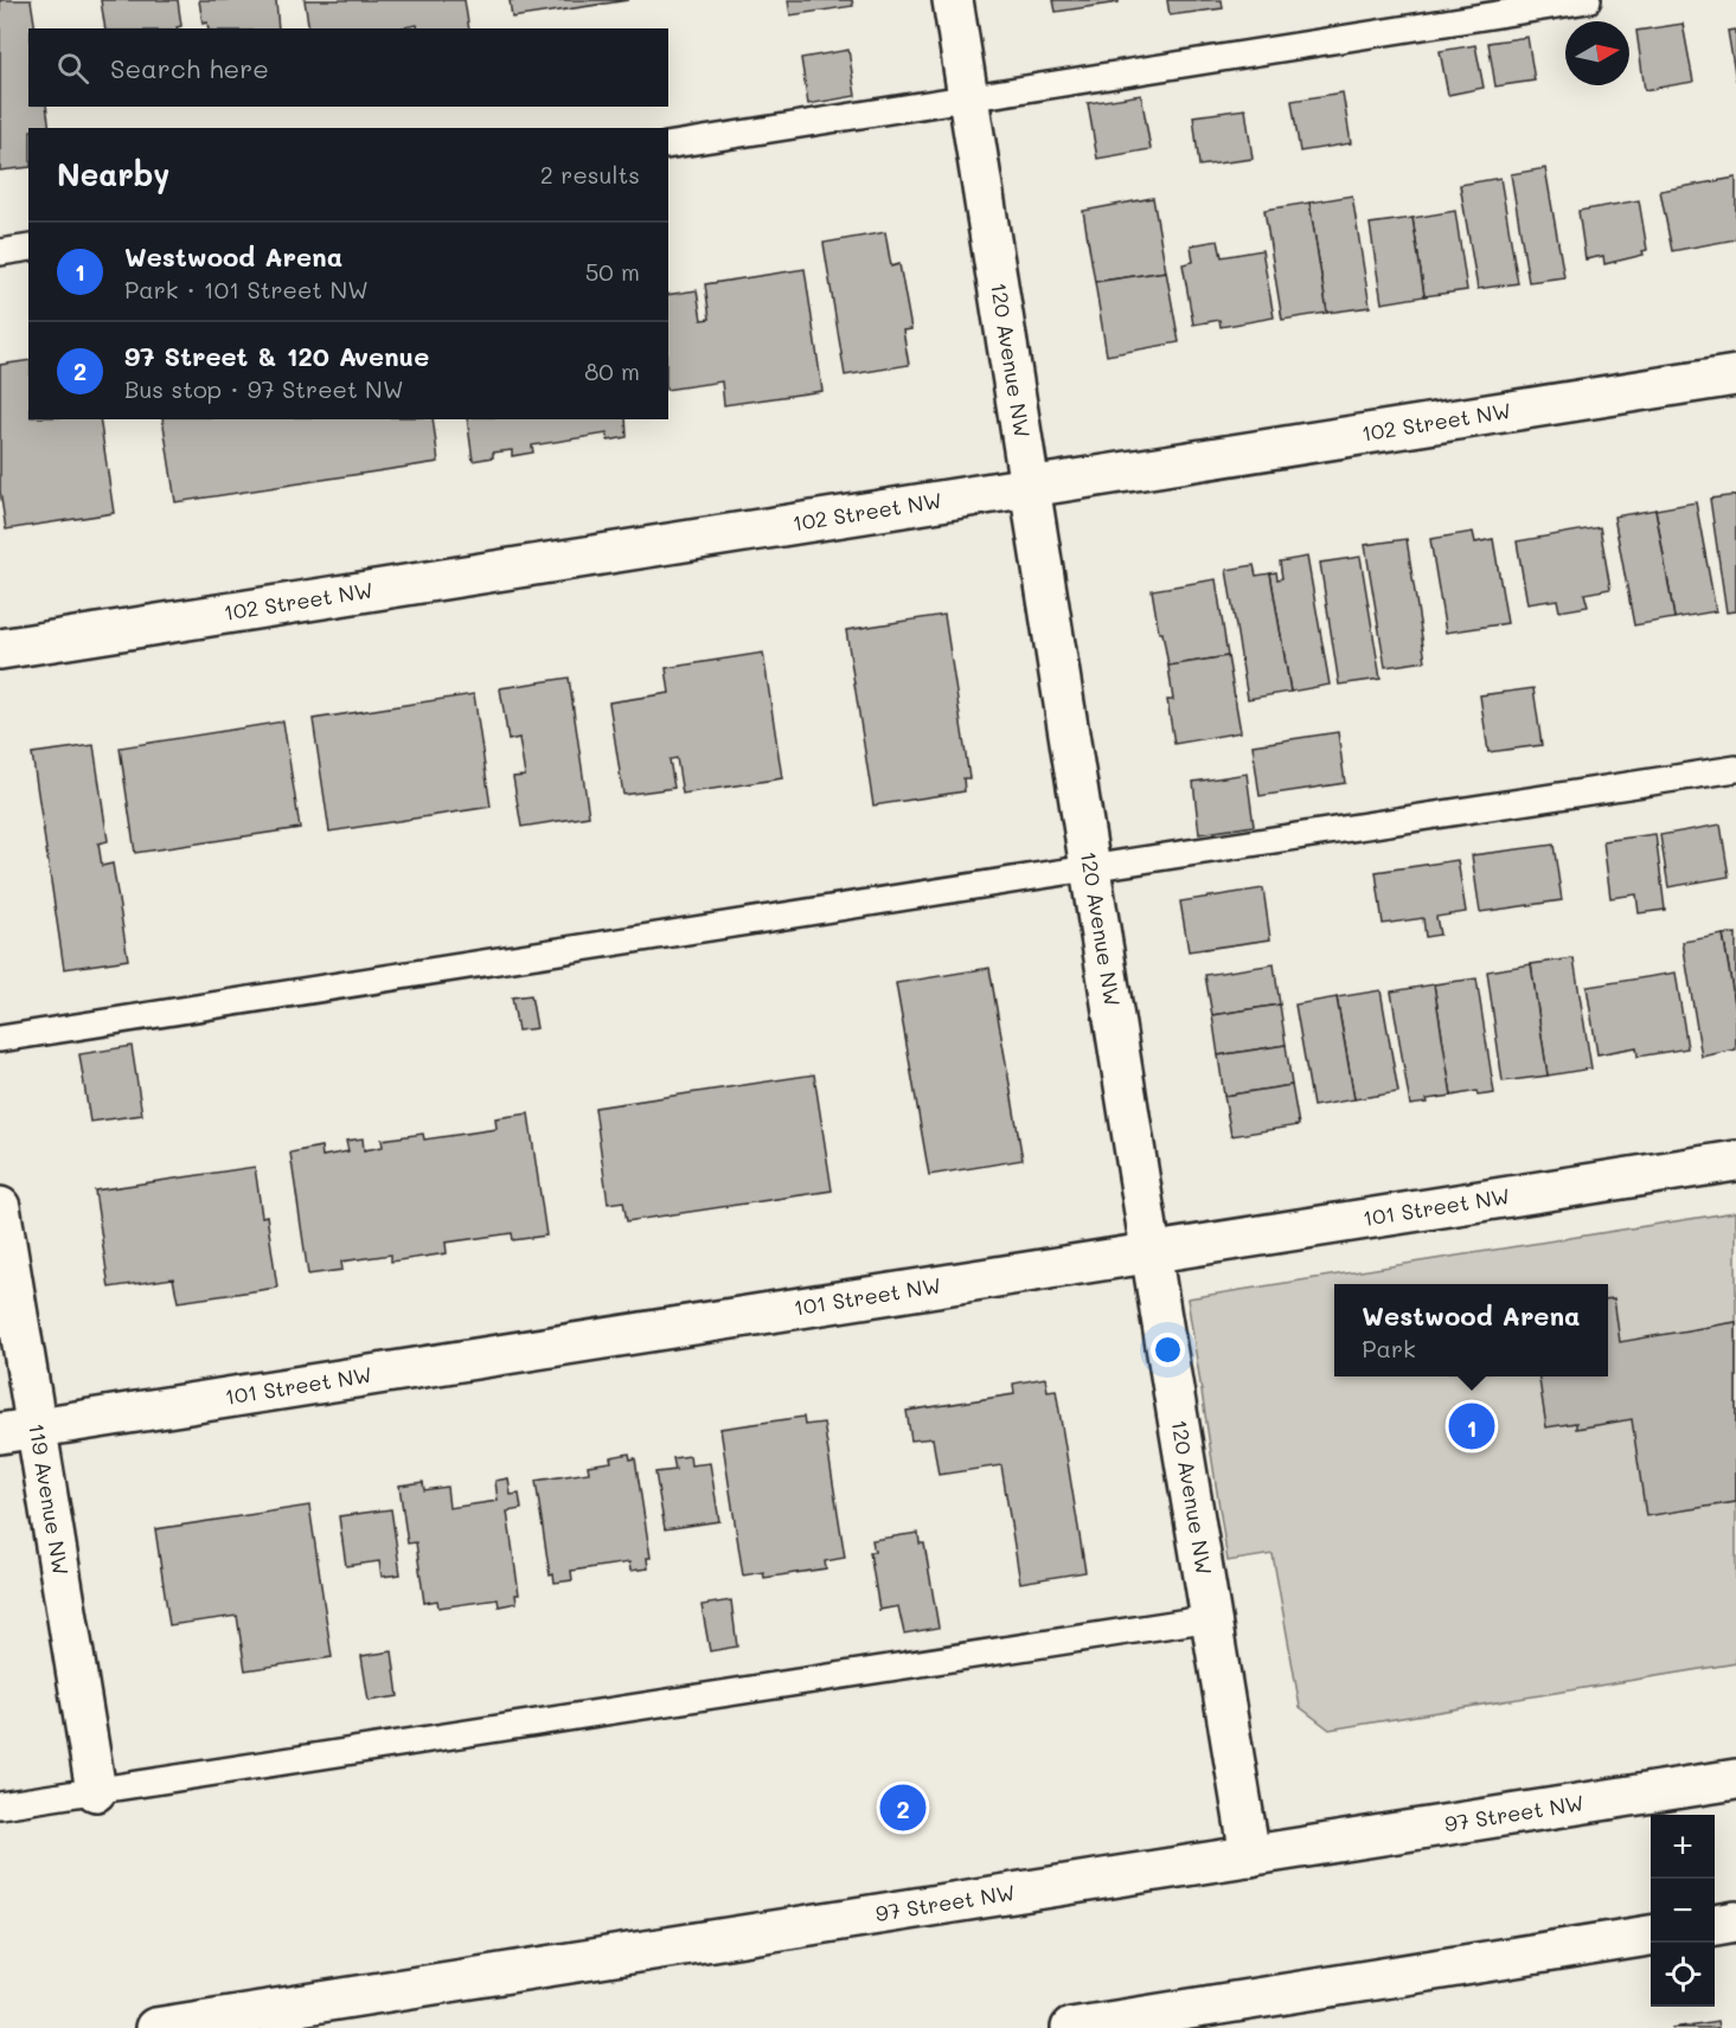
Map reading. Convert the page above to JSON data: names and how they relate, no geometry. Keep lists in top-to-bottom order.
{
  "streets": {
    "street": [
      "120 Avenue NW",
      "102 Street NW",
      "101 Street NW",
      "119 Avenue NW",
      "97 Street NW"
    ]
  },
  "crossings": [
    ["120 Avenue NW", "102 Street NW"],
    ["120 Avenue NW", "101 Street NW"],
    ["120 Avenue NW", "97 Street NW"],
    ["101 Street NW", "119 Avenue NW"]
  ],
  "north": "right",
  "page": {
    "search": "Search here",
    "heading": ["Nearby", "2 results"],
    "list": [
      {
        "mark": "1",
        "name": "Westwood Arena",
        "note": "Park · 101 Street NW",
        "value": "50 m"
      },
      {
        "mark": "2",
        "name": "97 Street & 120 Avenue",
        "note": "Bus stop · 97 Street NW",
        "value": "80 m"
      }
    ],
    "popup": ["Westwood Arena", "Park"],
    "pins": ["1", "2"],
    "map_buttons": ["+", "−"]
  }
}
